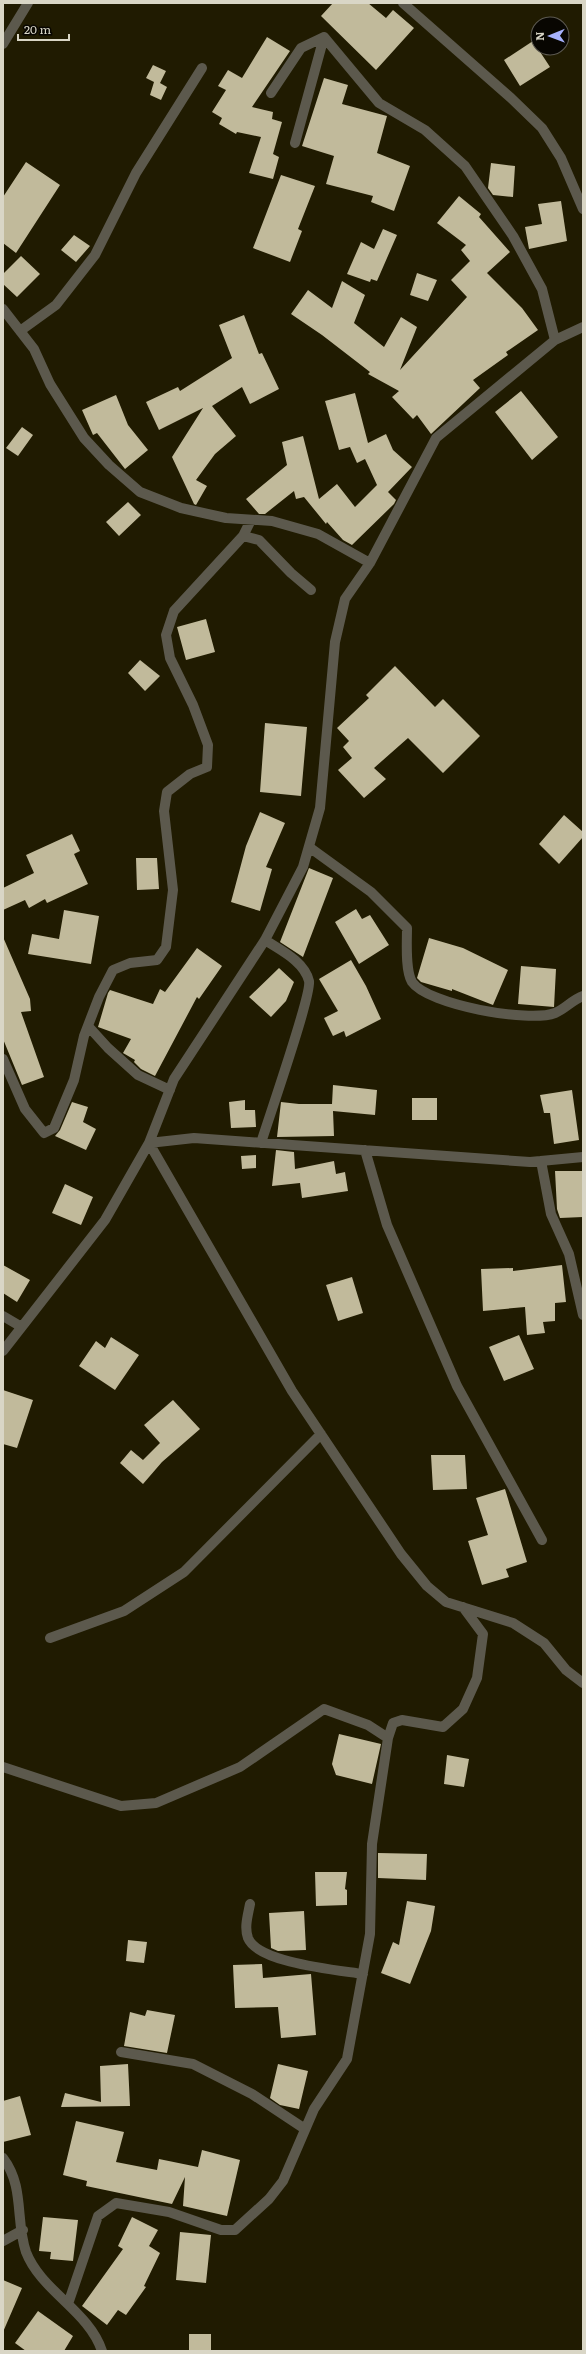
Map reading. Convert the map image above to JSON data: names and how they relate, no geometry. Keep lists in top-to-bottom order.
{
  "scale_bar": "20 m",
  "north": "left"
}
